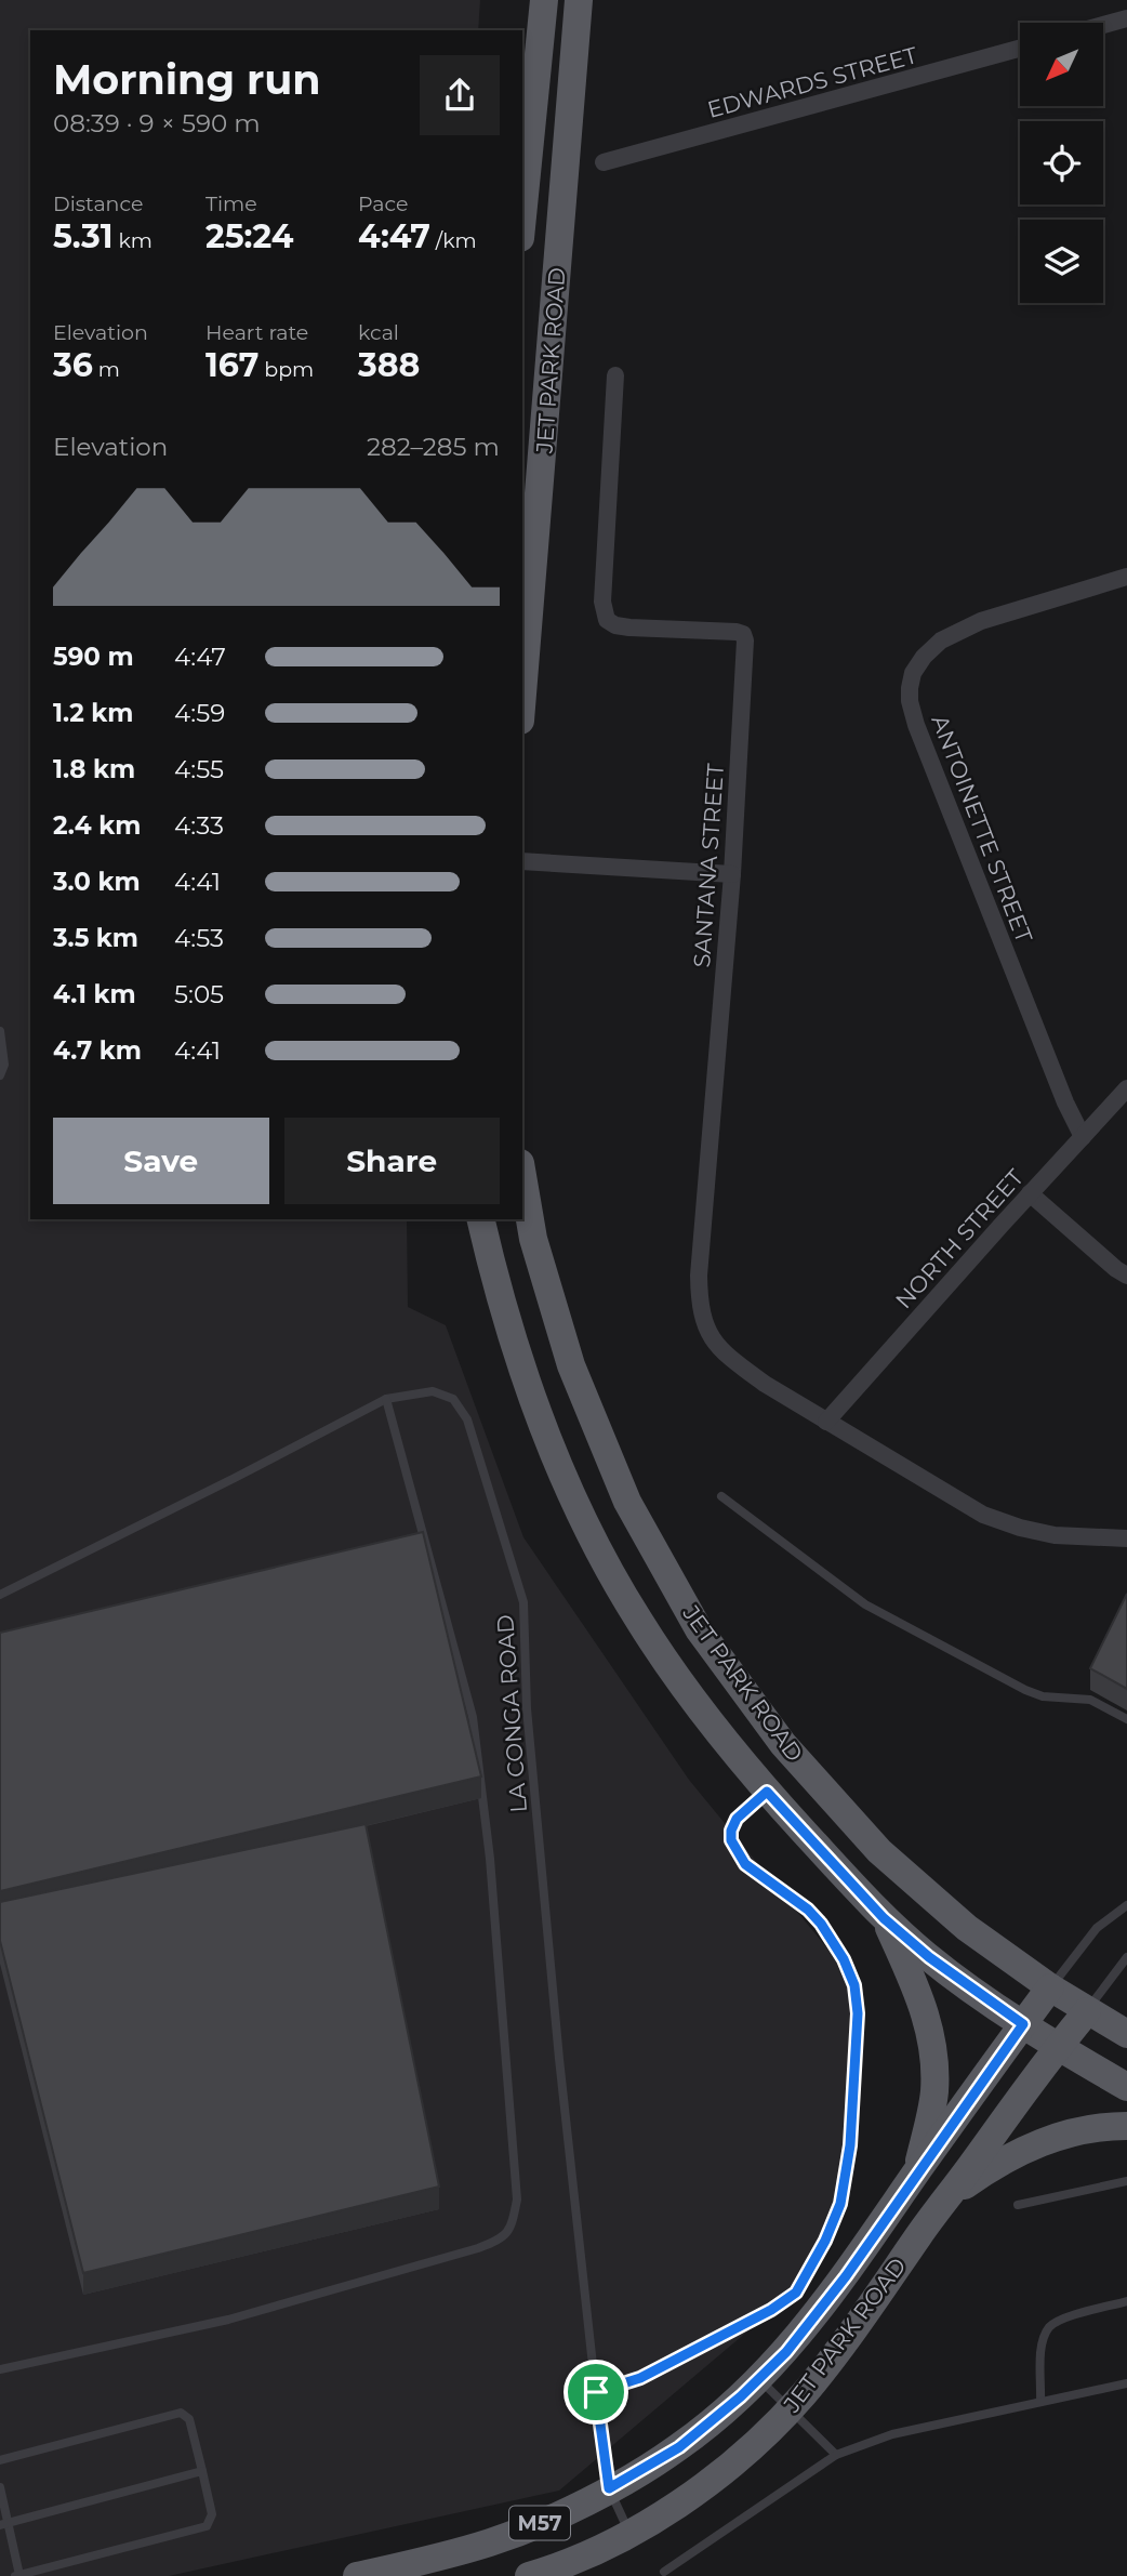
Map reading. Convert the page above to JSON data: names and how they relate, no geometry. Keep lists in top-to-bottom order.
{
  "streets": {
    "main road": ["JET PARK ROAD", "M57"],
    "street": [
      "EDWARDS STREET",
      "ANTOINETTE STREET",
      "SANTANA STREET",
      "NORTH STREET"
    ],
    "lane": ["LA CONGA ROAD"]
  },
  "crossings": [
    ["JET PARK ROAD", "LA CONGA ROAD"],
    ["ANTOINETTE STREET", "NORTH STREET"],
    ["SANTANA STREET", "NORTH STREET"]
  ],
  "north": "bottom left",
  "page": {
    "heading": ["Morning run", "08:39 · 9 × 590 m"],
    "stats": [
      ["Distance", "5.31 km"],
      ["Time", "25:24"],
      ["Pace", "4:47 /km"],
      ["Elevation", "36 m"],
      ["Heart rate", "167 bpm"],
      ["kcal", "388"]
    ],
    "chart": ["Elevation", "282–285 m"],
    "list": [
      {
        "name": "590 m",
        "note": "4:47"
      },
      {
        "name": "1.2 km",
        "note": "4:59"
      },
      {
        "name": "1.8 km",
        "note": "4:55"
      },
      {
        "name": "2.4 km",
        "note": "4:33"
      },
      {
        "name": "3.0 km",
        "note": "4:41"
      },
      {
        "name": "3.5 km",
        "note": "4:53"
      },
      {
        "name": "4.1 km",
        "note": "5:05"
      },
      {
        "name": "4.7 km",
        "note": "4:41"
      }
    ],
    "buttons": ["Save", "Share"]
  }
}
